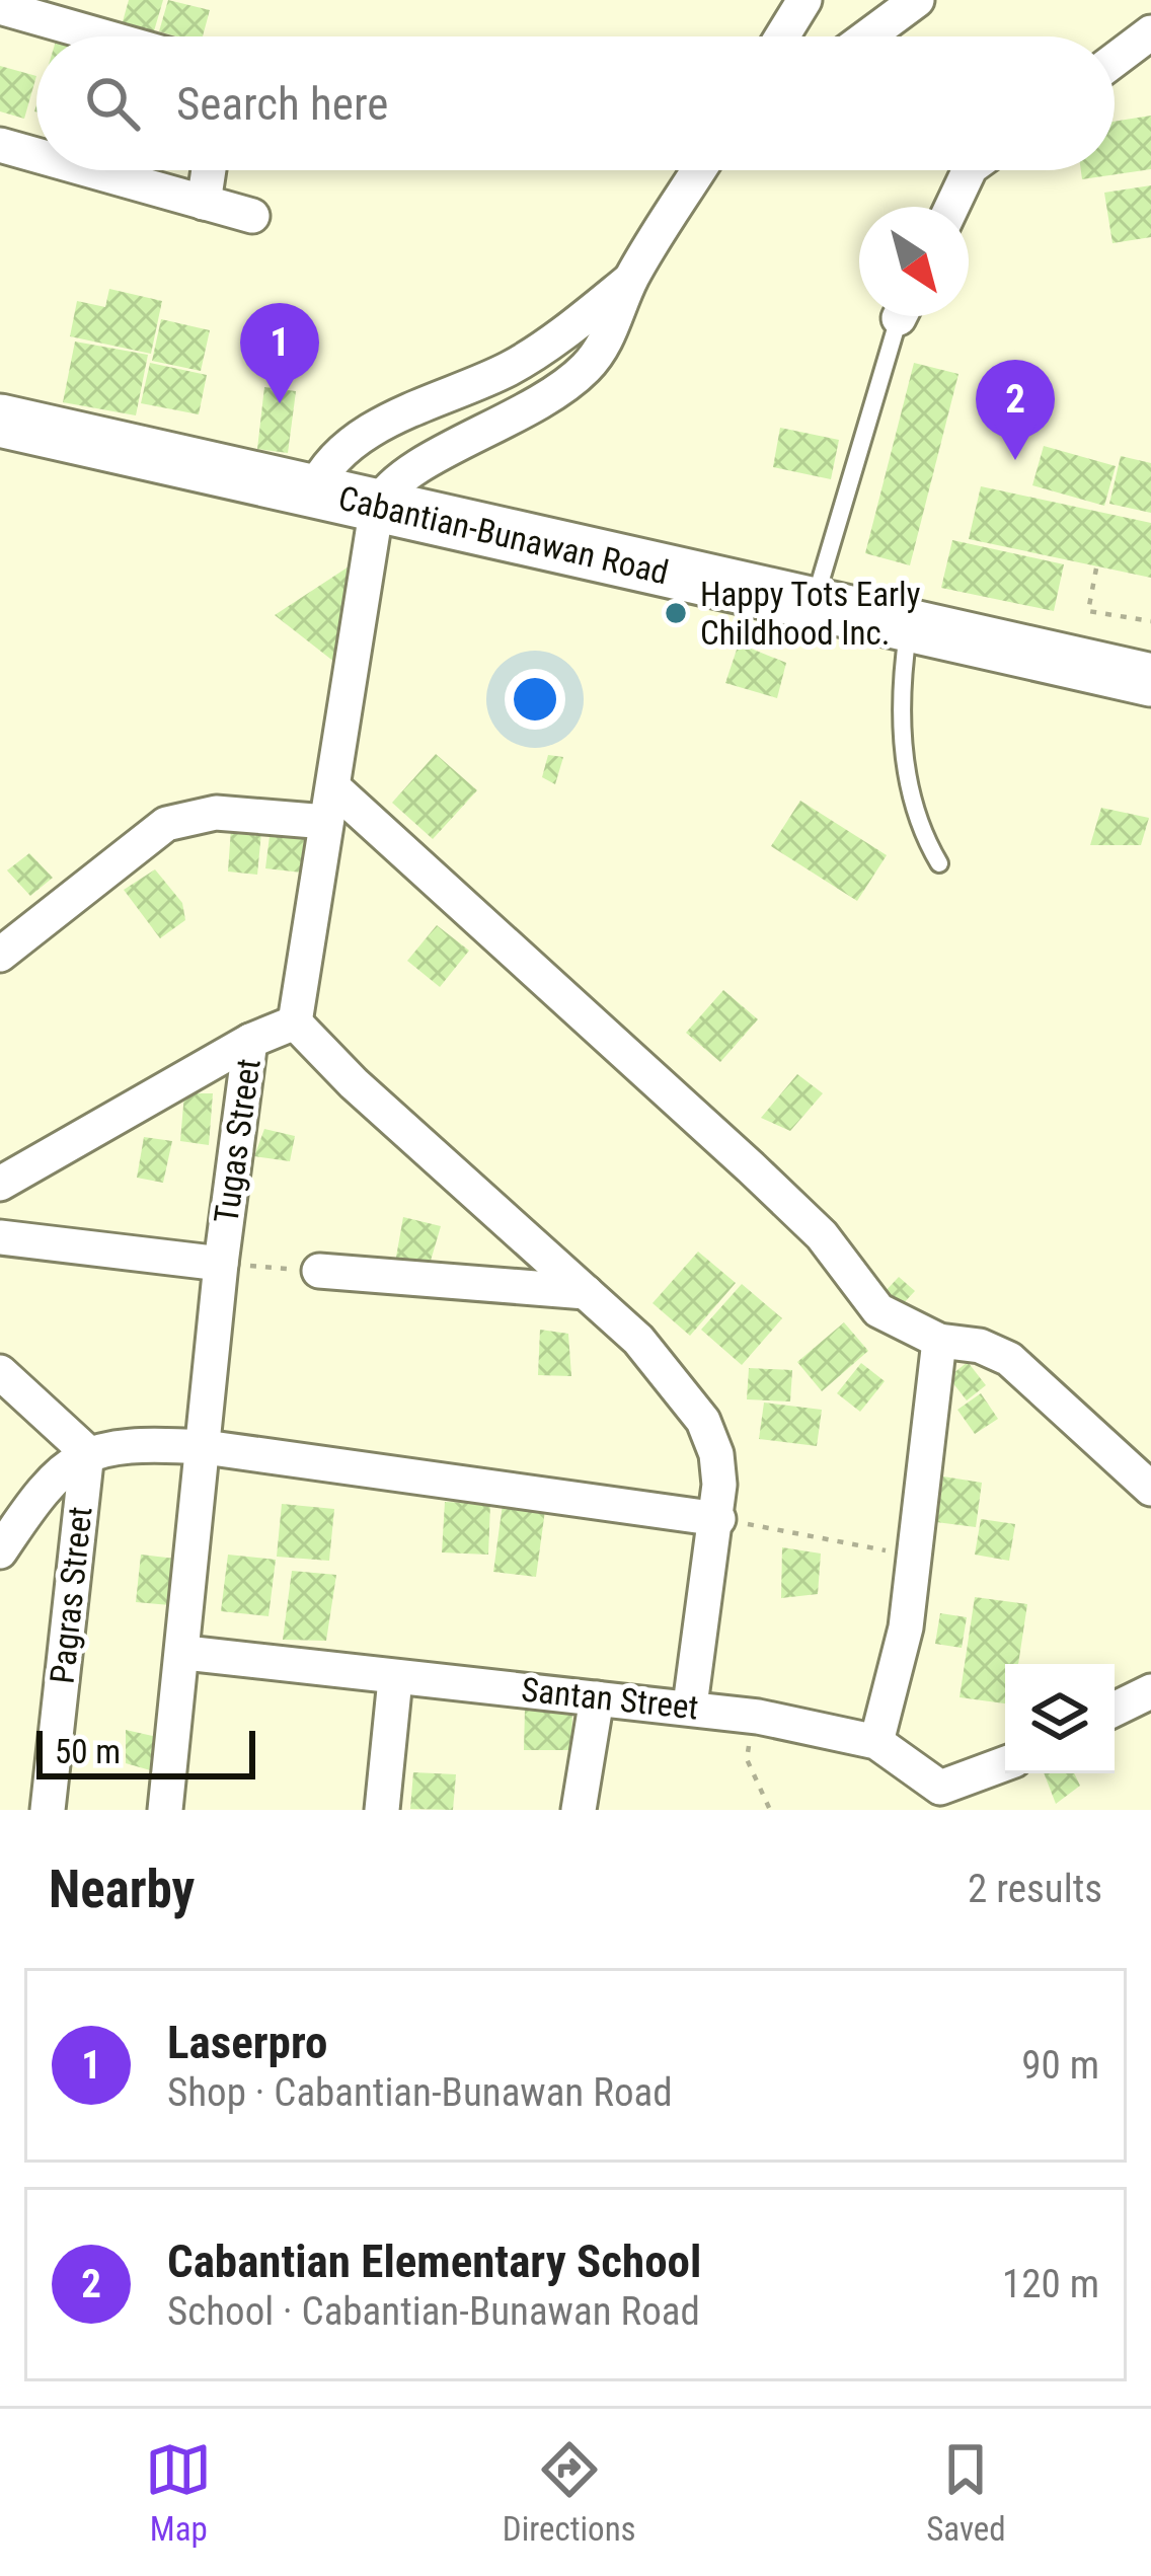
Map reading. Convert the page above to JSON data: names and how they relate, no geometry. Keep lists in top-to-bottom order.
{
  "streets": {
    "main road": ["Cabantian-Bunawan Road"],
    "street": ["Tugas Street", "Pagras Street", "Santan Street"]
  },
  "crossings": [
    ["Cabantian-Bunawan Road", "Tugas Street"],
    ["Tugas Street", "Santan Street"]
  ],
  "places": ["Happy Tots Early Childhood Inc."],
  "scale_bar": "50 m",
  "north": "bottom right",
  "page": {
    "search": "Search here",
    "pins": ["1", "2"],
    "scale": "50 m",
    "heading": ["Nearby", "2 results"],
    "list": [
      {
        "mark": "1",
        "name": "Laserpro",
        "note": "Shop · Cabantian-Bunawan Road",
        "value": "90 m"
      },
      {
        "mark": "2",
        "name": "Cabantian Elementary School",
        "note": "School · Cabantian-Bunawan Road",
        "value": "120 m"
      }
    ],
    "nav": ["Map", "Directions", "Saved"]
  }
}
